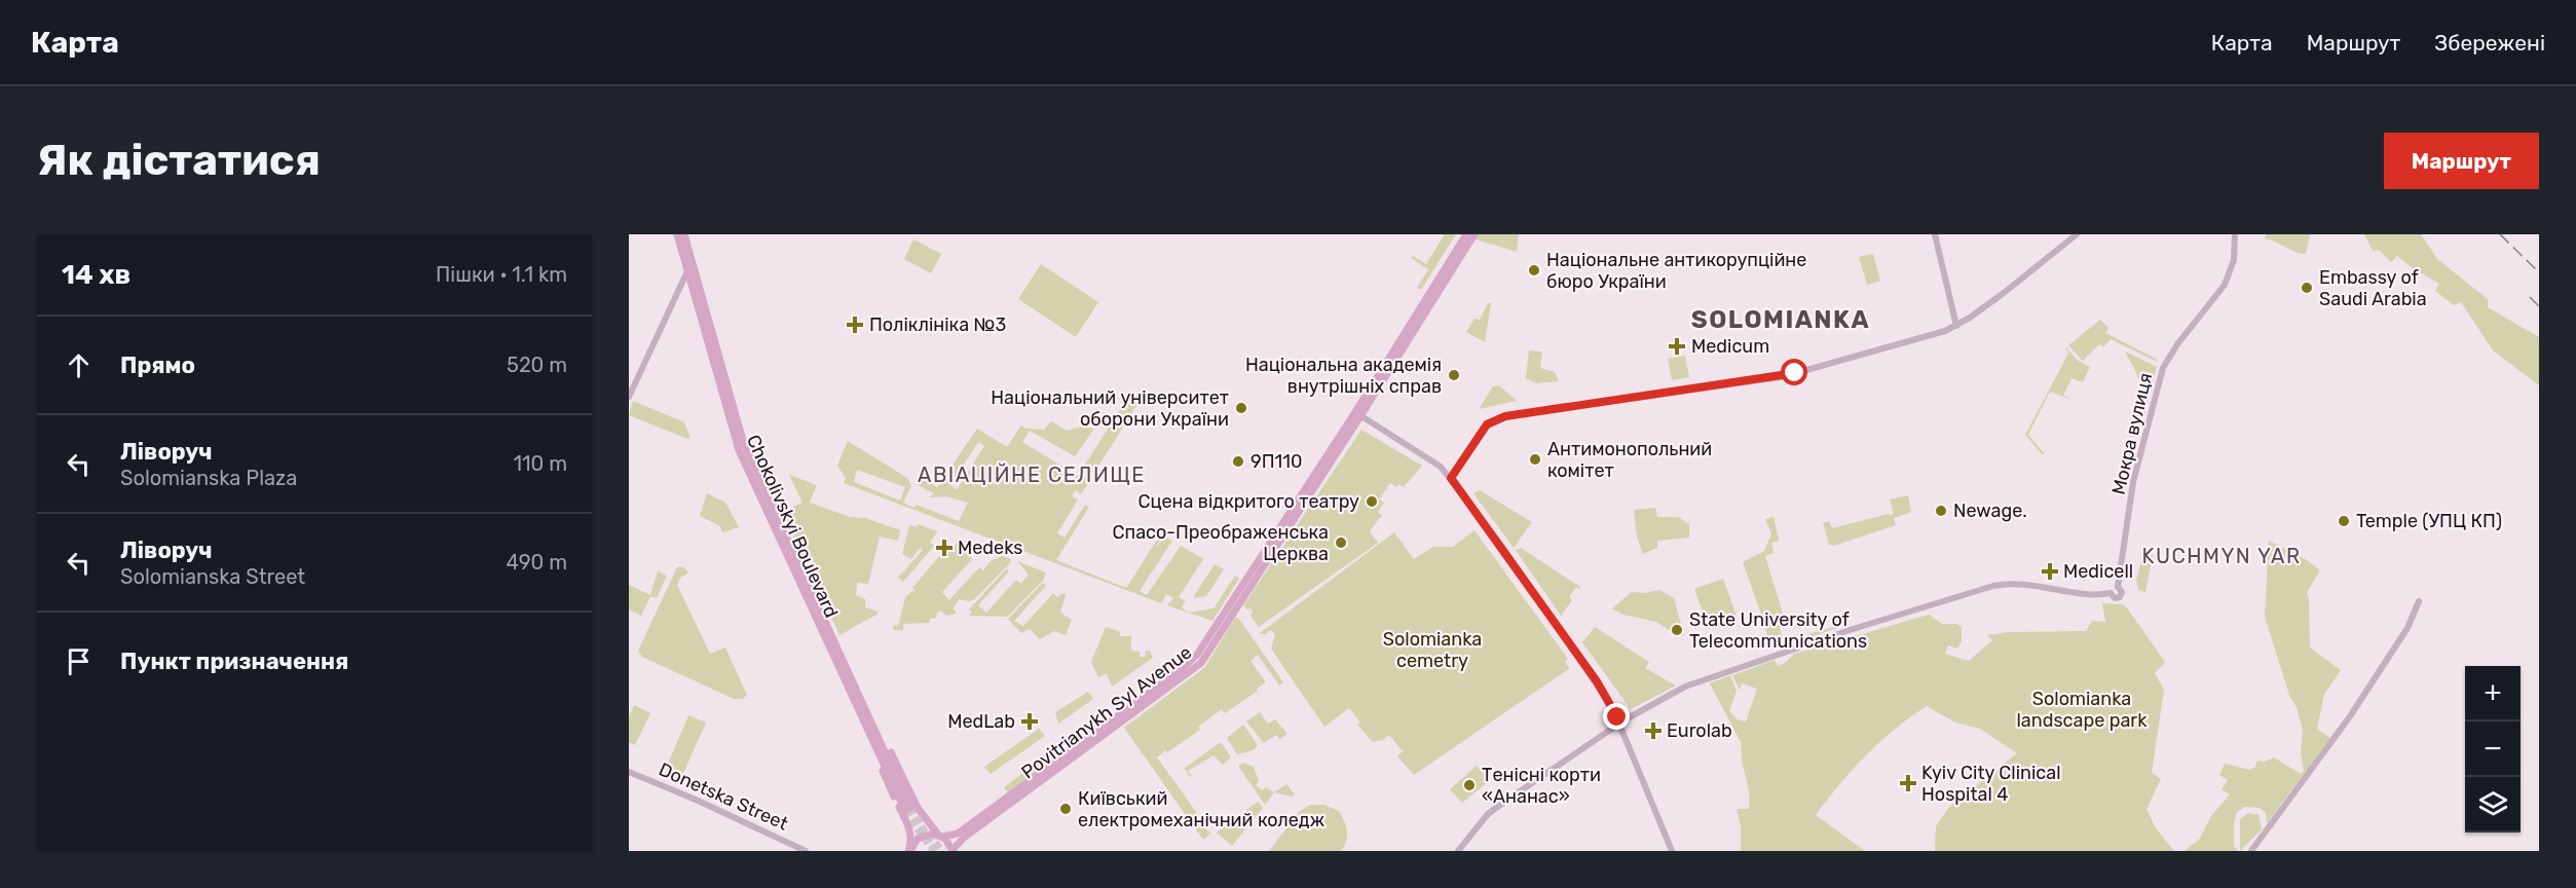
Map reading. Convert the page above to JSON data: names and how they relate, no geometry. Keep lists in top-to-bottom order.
{
  "streets": {
    "main road": ["Chokolivskyi Boulevard", "Povitrianykh Syl Avenue"],
    "street": ["Мокра вулиця", "Donetska Street"]
  },
  "crossings": [
    ["Chokolivskyi Boulevard", "Povitrianykh Syl Avenue"]
  ],
  "districts": ["SOLOMIANKA", "АВІАЦІЙНЕ СЕЛИЩЕ", "KUCHMYN YAR"],
  "parks": ["Solomianka cemetry", "Solomianka landscape park"],
  "places": {
    "other": [
      "Національне антикорупційне бюро України",
      "Embassy of Saudi Arabia",
      "Національна академія внутрішніх справ",
      "Національний університет оборони України",
      "Антимонопольний комітет",
      "9П110",
      "Сцена відкритого театру",
      "Newage.",
      "Temple (УПЦ КП)",
      "Спасо-Преображенська Церква",
      "State University of Telecommunications",
      "Тенісні корти «Ананас»",
      "Київський електромеханічний коледж"
    ],
    "health": [
      "Поліклініка №3",
      "Medicum",
      "Medeks",
      "Medicell",
      "MedLab",
      "Eurolab",
      "Kyiv City Clinical Hospital 4"
    ]
  },
  "page": {
    "header": "Карта",
    "nav": ["Карта", "Маршрут", "Збережені"],
    "buttons": "Маршрут",
    "title": "Як дістатися",
    "heading": ["14 хв", "Пішки · 1.1 km"],
    "list": [
      ["Прямо", "520 m"],
      ["Ліворуч", "Solomianska Plaza", "110 m"],
      ["Ліворуч", "Solomianska Street", "490 m"],
      "Пункт призначення"
    ],
    "map_buttons": ["+", "−"]
  }
}
